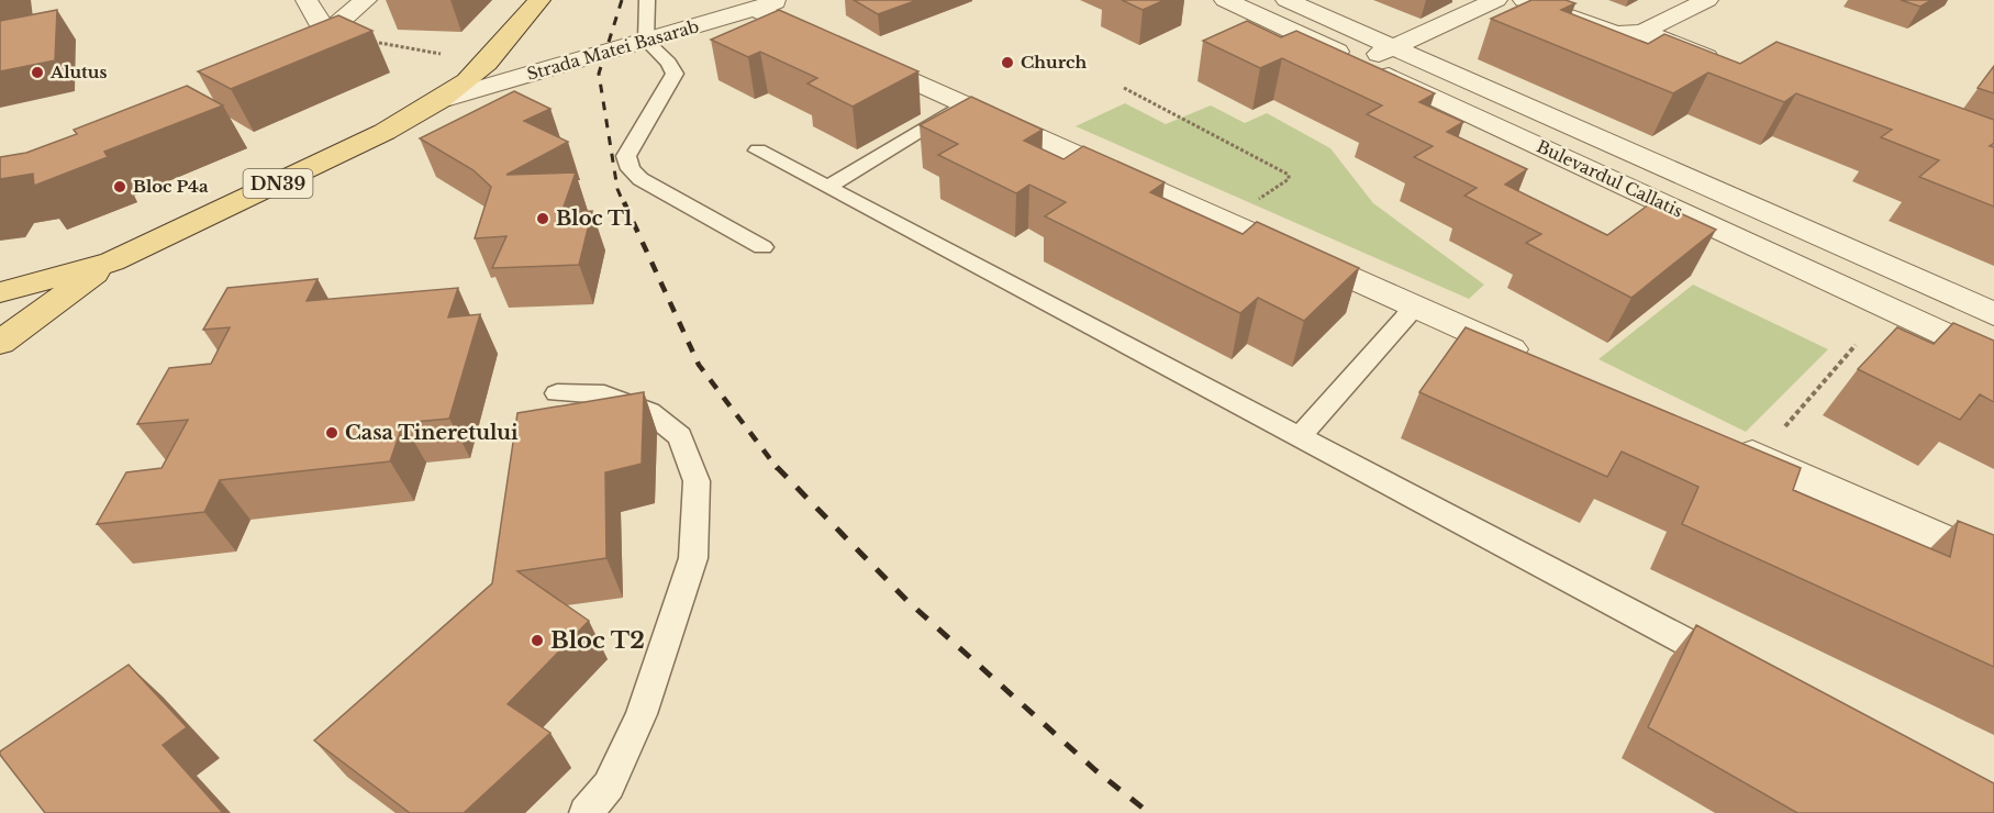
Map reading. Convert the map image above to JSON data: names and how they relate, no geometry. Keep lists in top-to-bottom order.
{
  "streets": {
    "main road": ["DN39"],
    "street": ["Strada Matei Basarab", "Bulevardul Callatis"]
  },
  "crossings": [
    ["Strada Matei Basarab", "DN39"]
  ],
  "places": [
    "Church",
    "Alutus",
    "Bloc P4a",
    "Bloc T1",
    "Casa Tineretului",
    "Bloc T2"
  ]
}
